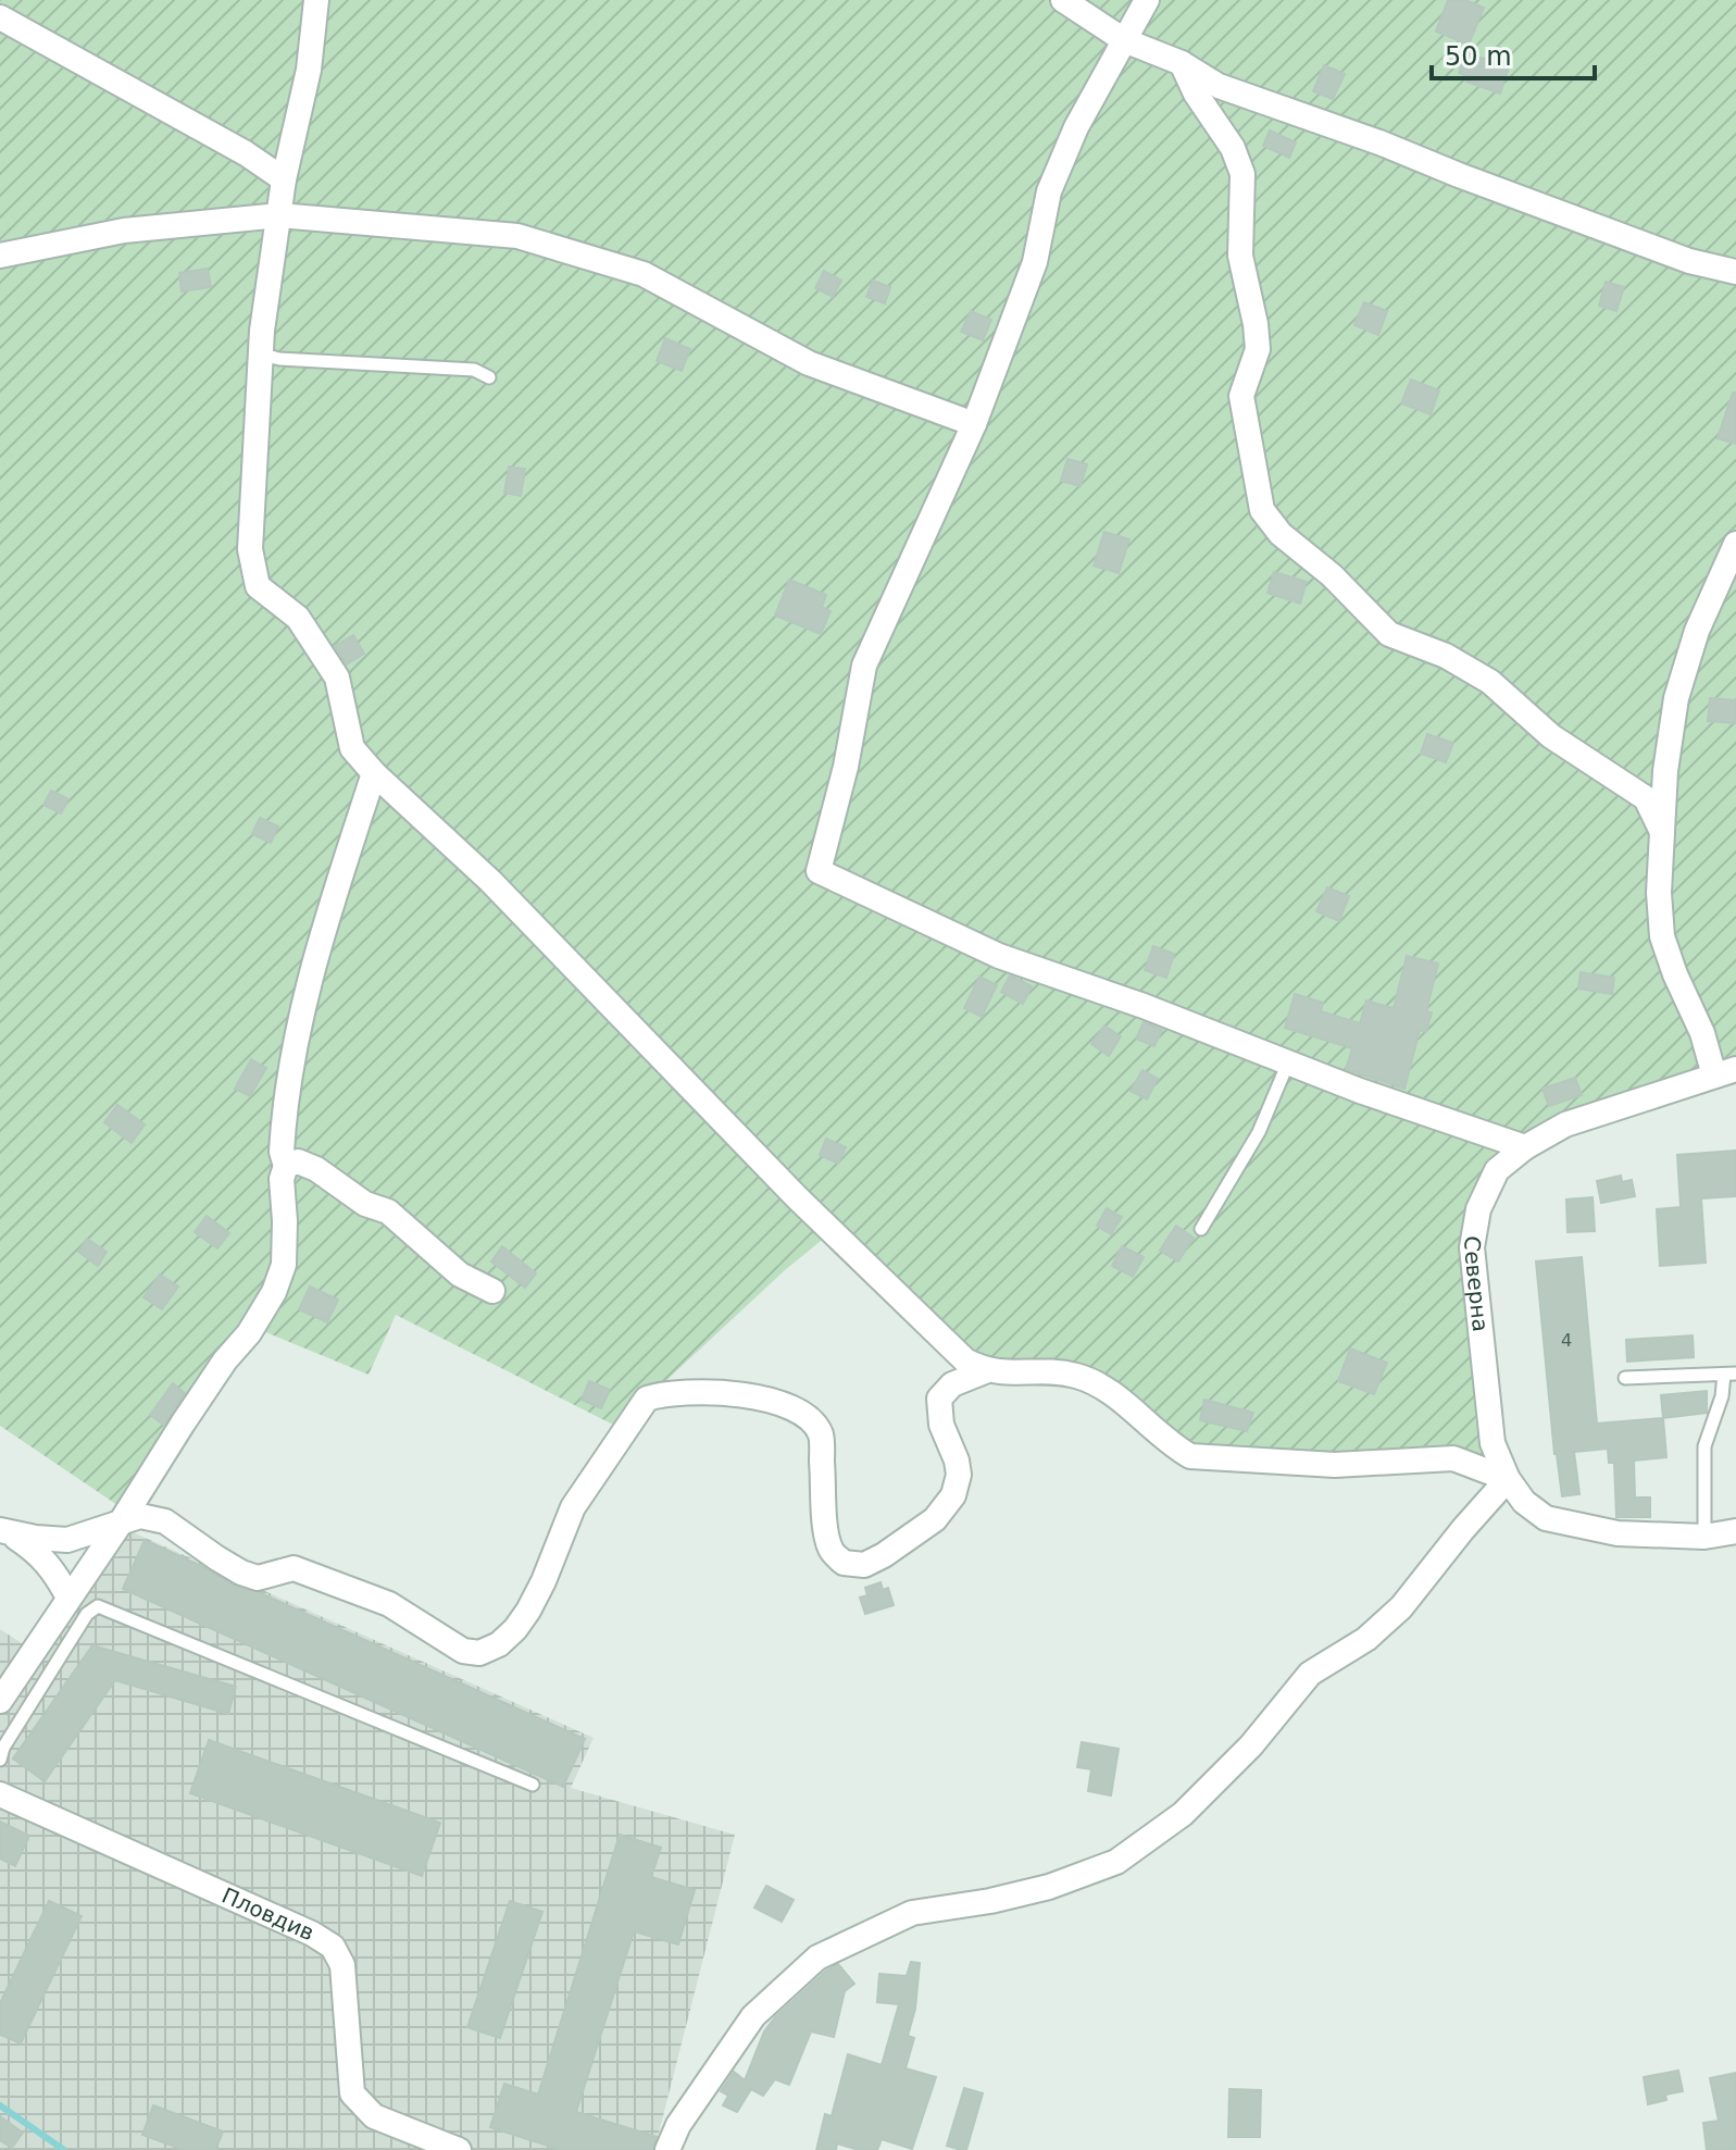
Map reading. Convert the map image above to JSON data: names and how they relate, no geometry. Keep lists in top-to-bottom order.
{
  "streets": {
    "street": ["Северна", "Пловдив"]
  },
  "house_numbers": ["4"],
  "scale_bar": "50 m"
}
